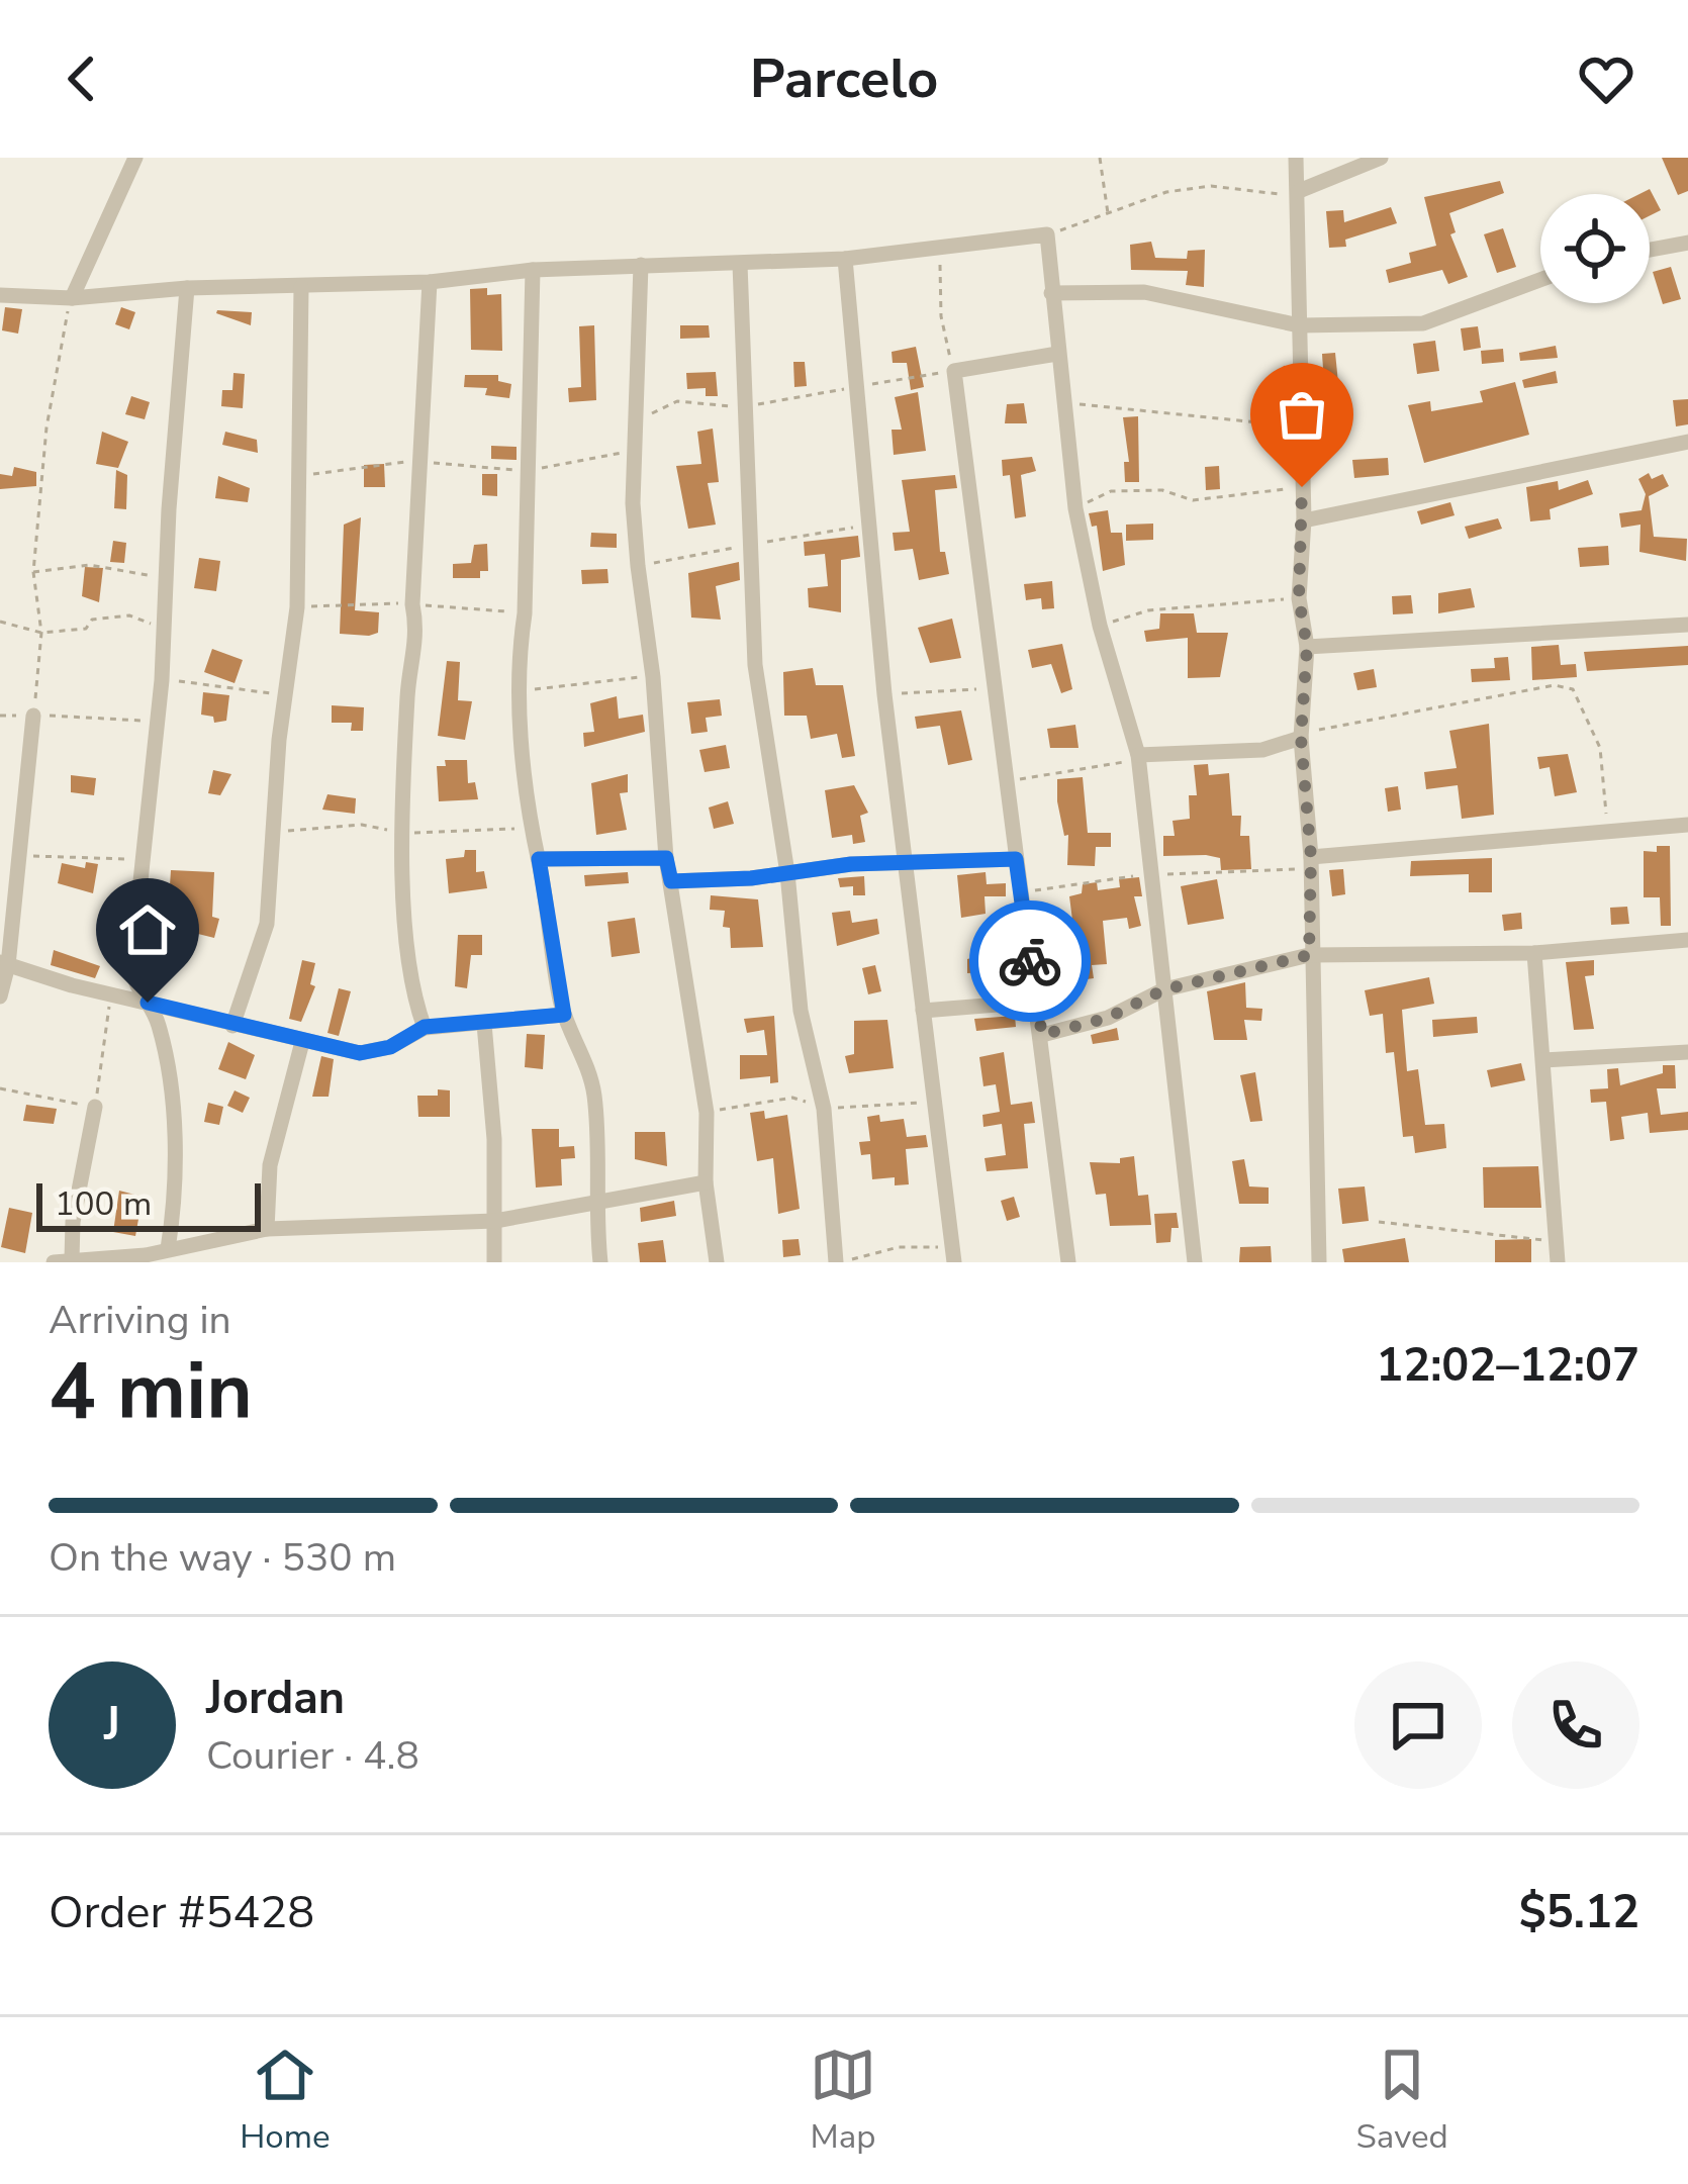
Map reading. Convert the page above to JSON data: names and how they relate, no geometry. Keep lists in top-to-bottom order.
{
  "scale_bar": "100 m",
  "page": {
    "header": "Parcelo",
    "scale": "100 m",
    "heading": ["4 min", "Arriving in", "12:02–12:07"],
    "panel": [
      "Jordan",
      "Courier · 4.8",
      "Order #5428",
      "$5.12"
    ],
    "bar": "On the way · 530 m",
    "round": "J",
    "tabs": ["Home", "Map", "Saved"]
  }
}
